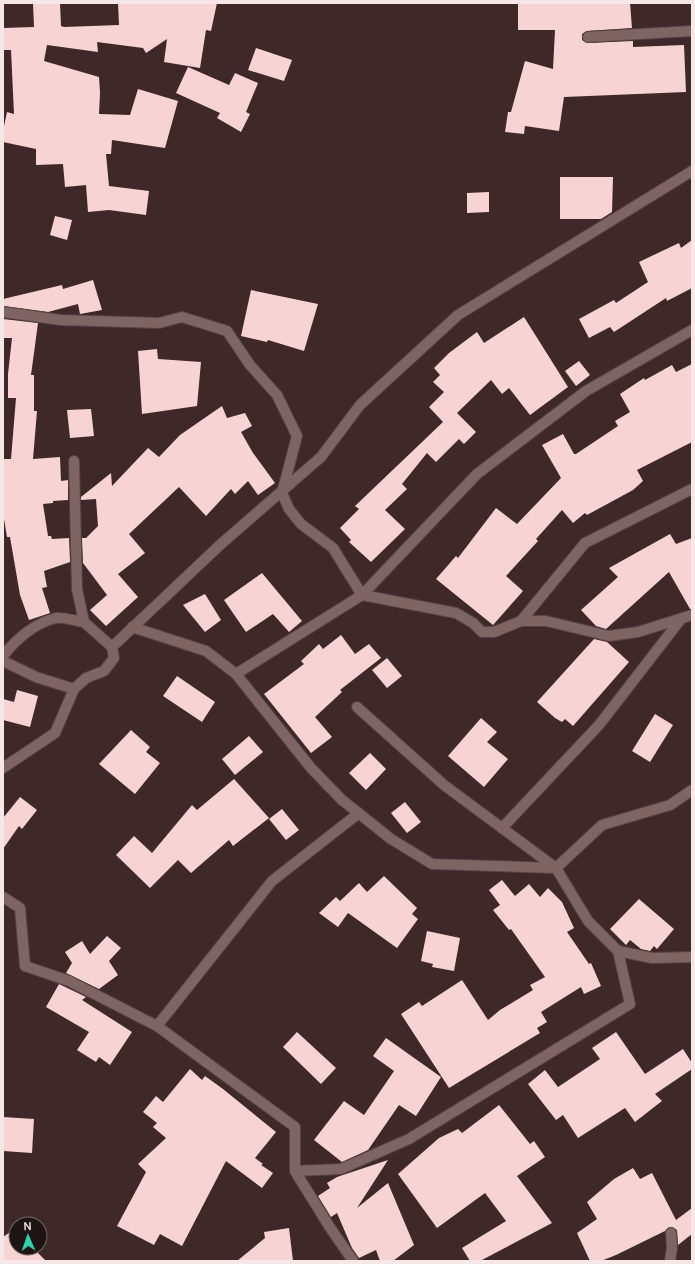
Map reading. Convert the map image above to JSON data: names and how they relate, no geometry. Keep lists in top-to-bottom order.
{
  "north": "top"
}
